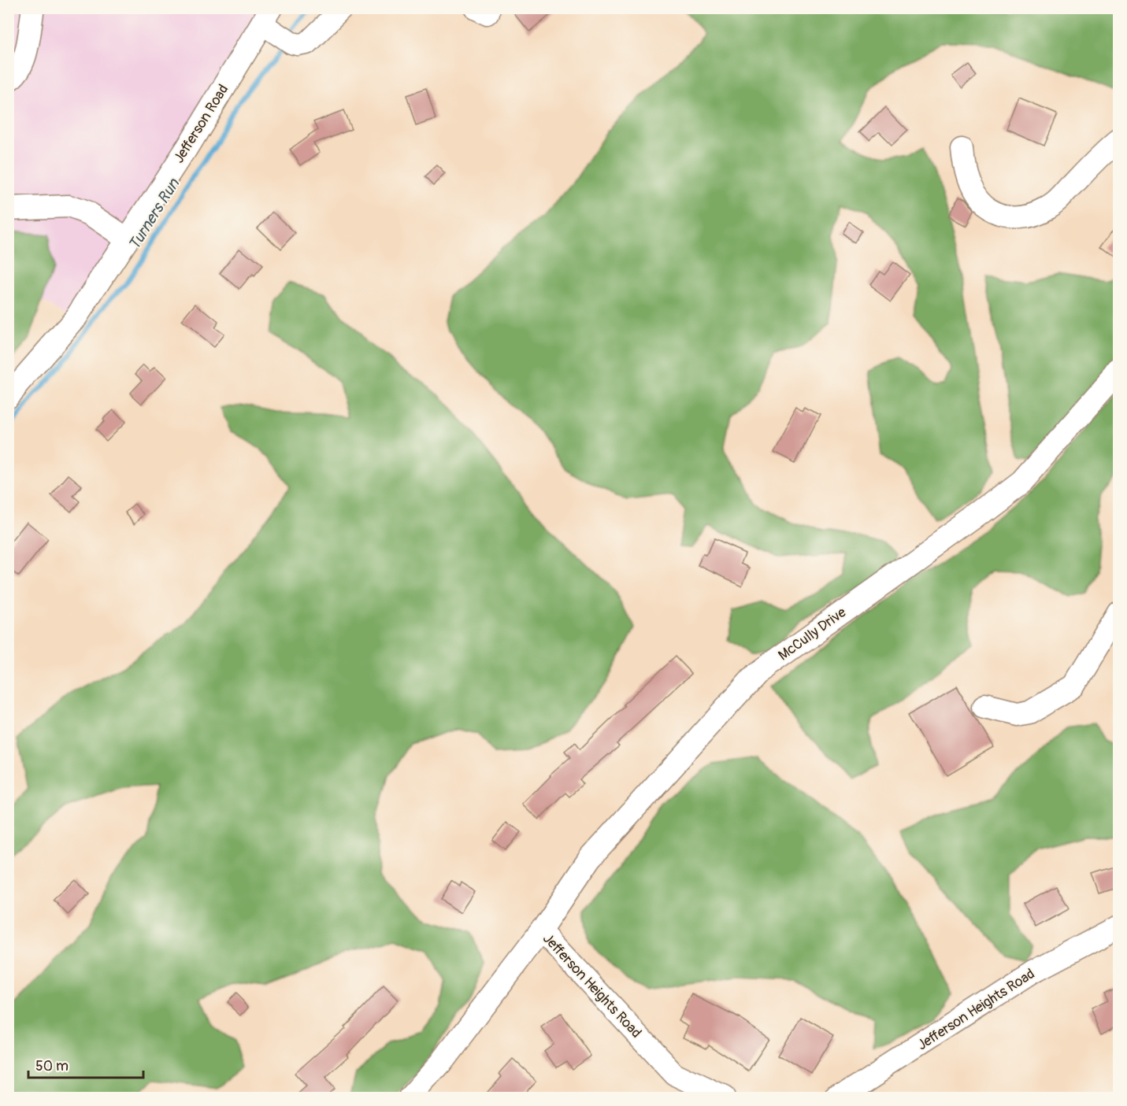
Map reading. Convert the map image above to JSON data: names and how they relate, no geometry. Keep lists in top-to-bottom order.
{
  "streets": {
    "street": ["Jefferson Road", "McCully Drive", "Jefferson Heights Road"]
  },
  "crossings": [
    ["McCully Drive", "Jefferson Heights Road"]
  ],
  "water": ["Turners Run"],
  "scale_bar": "50 m"
}
